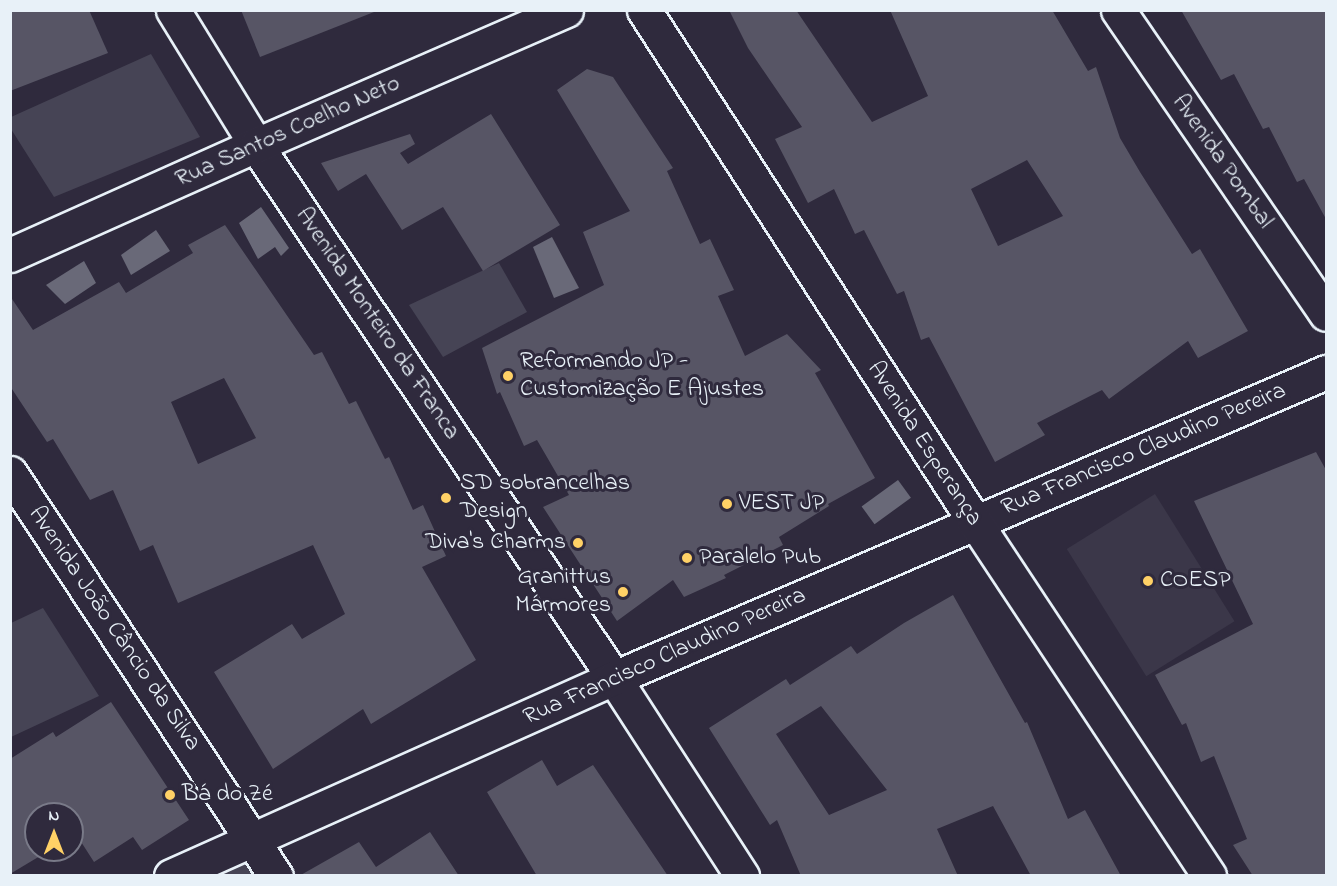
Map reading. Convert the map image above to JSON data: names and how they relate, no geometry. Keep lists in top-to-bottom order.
{
  "streets": {
    "street": [
      "Rua Santos Coelho Neto",
      "Avenida Pombal",
      "Avenida Monteiro da Franca",
      "Avenida Esperança",
      "Rua Francisco Claudino Pereira",
      "Avenida João Câncio da Silva"
    ]
  },
  "crossings": [
    ["Rua Santos Coelho Neto", "Avenida Monteiro da Franca"],
    ["Avenida Monteiro da Franca", "Rua Francisco Claudino Pereira"],
    ["Avenida Esperança", "Rua Francisco Claudino Pereira"],
    ["Rua Francisco Claudino Pereira", "Avenida João Câncio da Silva"]
  ],
  "places": [
    "Reformando JP - Customização E Ajustes",
    "SD sobrancelhas Design",
    "VEST JP",
    "Diva's Charms",
    "Paralelo Pub",
    "COESP",
    "Granittus Mármores",
    "Bá do Zé"
  ],
  "north": "top"
}
